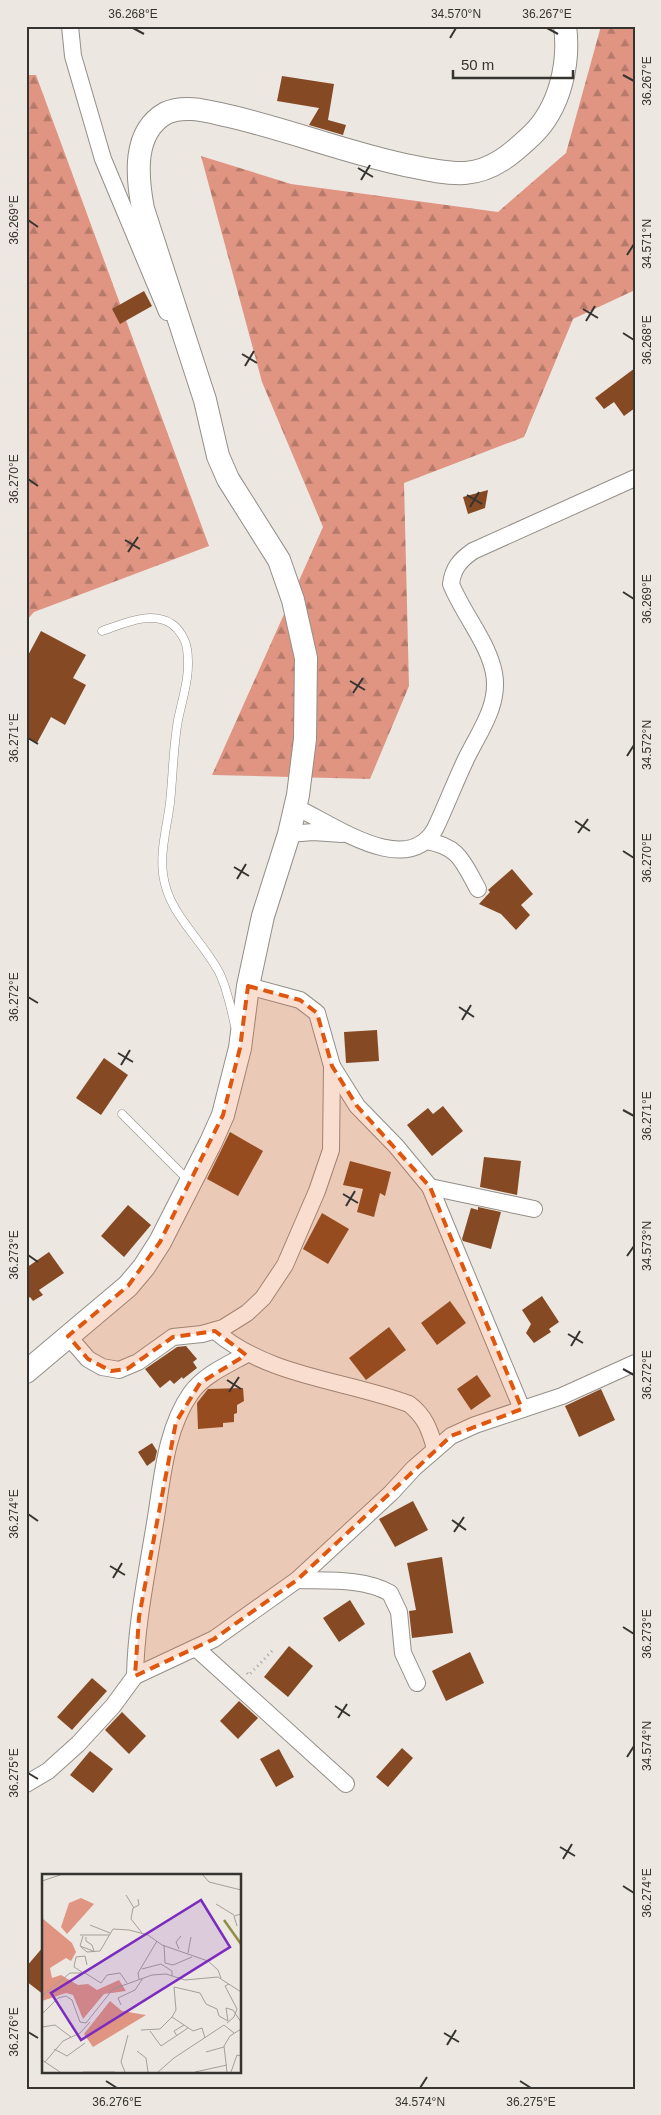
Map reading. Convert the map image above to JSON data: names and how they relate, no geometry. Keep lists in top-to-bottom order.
{
  "scale_bar": "50 m",
  "coordinates": [
    "36.268°E",
    "34.570°N",
    "36.267°E",
    "36.269°E",
    "34.571°N",
    "36.270°E",
    "36.271°E",
    "34.572°N",
    "36.272°E",
    "34.573°N",
    "36.273°E",
    "36.274°E",
    "34.574°N",
    "36.275°E",
    "36.276°E"
  ]
}
